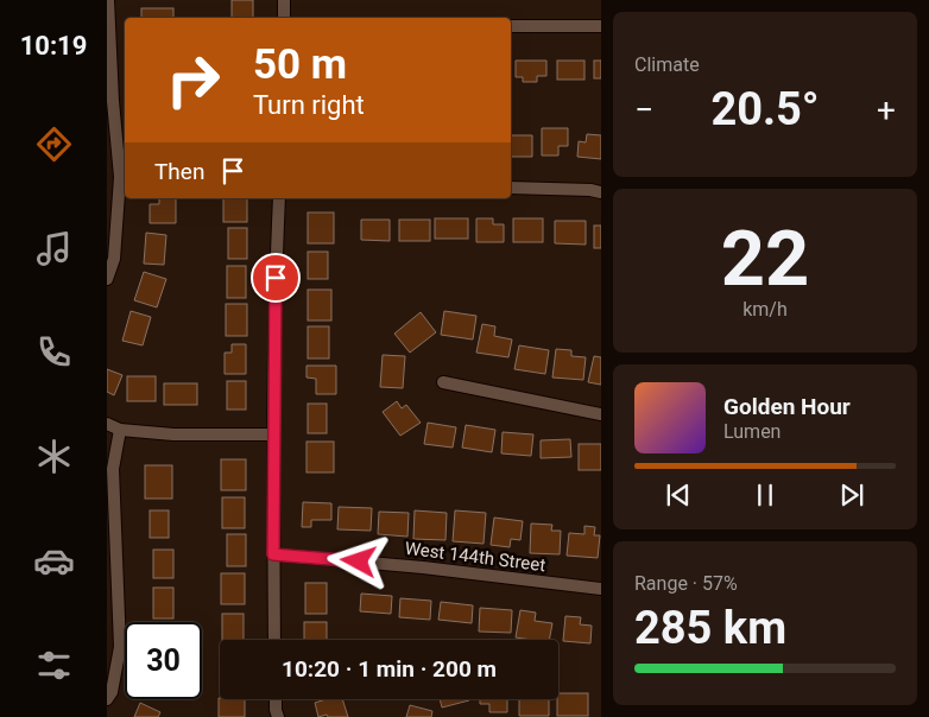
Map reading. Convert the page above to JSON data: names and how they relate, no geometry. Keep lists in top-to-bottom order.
{
  "streets": {
    "street": ["West 144th Street"]
  },
  "page": {
    "tabs": "10:19",
    "tile": [
      "Climate",
      ["22", "km/h"],
      ["Range · 57%", "285 km"]
    ],
    "turn": ["50 m", "Turn right"],
    "heat": ["−", "20.5°", "+"],
    "then": "Then",
    "song": ["Golden Hour", "Lumen"],
    "limit": "30",
    "trip": "10:20 · 1 min · 200 m"
  }
}
